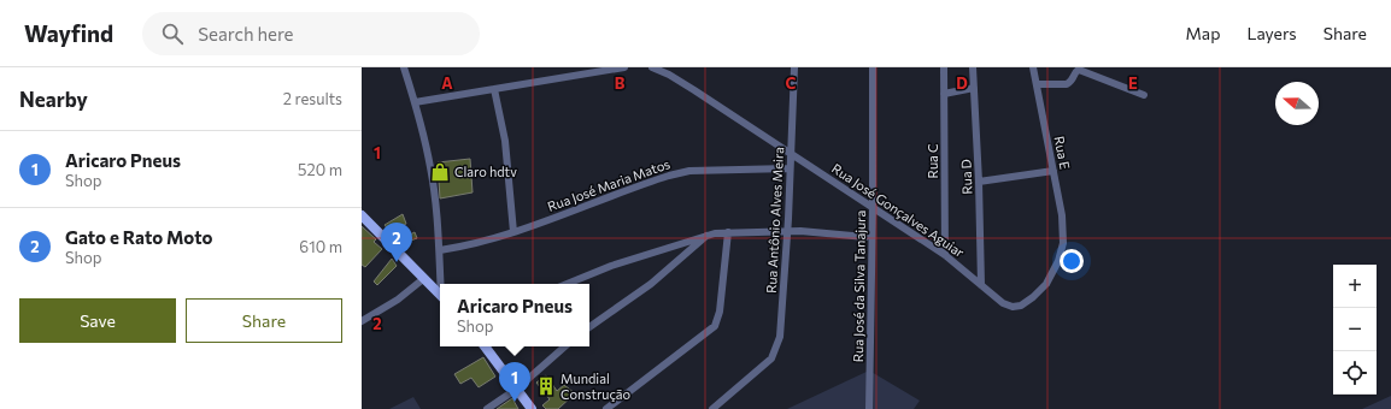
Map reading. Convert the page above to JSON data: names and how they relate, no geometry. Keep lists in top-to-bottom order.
{
  "streets": {
    "street": [
      "Rua E",
      "Rua C",
      "Rua D",
      "Rua José Maria Matos",
      "Rua José Gonçalves Aguiar",
      "Rua Antônio Alves Meira",
      "Rua José da Silva Tanajura"
    ]
  },
  "crossings": [
    ["Rua E", "Rua José Gonçalves Aguiar"],
    ["Rua C", "Rua José Gonçalves Aguiar"],
    ["Rua D", "Rua José Gonçalves Aguiar"],
    ["Rua José Maria Matos", "Rua Antônio Alves Meira"],
    ["Rua José Gonçalves Aguiar", "Rua Antônio Alves Meira"],
    ["Rua José Gonçalves Aguiar", "Rua José da Silva Tanajura"]
  ],
  "places": {
    "shop": ["Claro hdtv"],
    "building": ["Mundial Construção"]
  },
  "north": "left",
  "page": {
    "header": "Wayfind",
    "search": "Search here",
    "nav": ["Map", "Layers", "Share"],
    "heading": ["Nearby", "2 results"],
    "list": [
      {
        "mark": "1",
        "name": "Aricaro Pneus",
        "note": "Shop",
        "value": "520 m"
      },
      {
        "mark": "2",
        "name": "Gato e Rato Moto",
        "note": "Shop",
        "value": "610 m"
      }
    ],
    "pins": ["2", "1"],
    "map_buttons": ["+", "−"],
    "buttons": ["Save", "Share"],
    "popup": ["Aricaro Pneus", "Shop"]
  },
  "grid": {
    "columns": [
      "A",
      "B",
      "C",
      "D",
      "E"
    ],
    "rows": ["1", "2"]
  }
}
